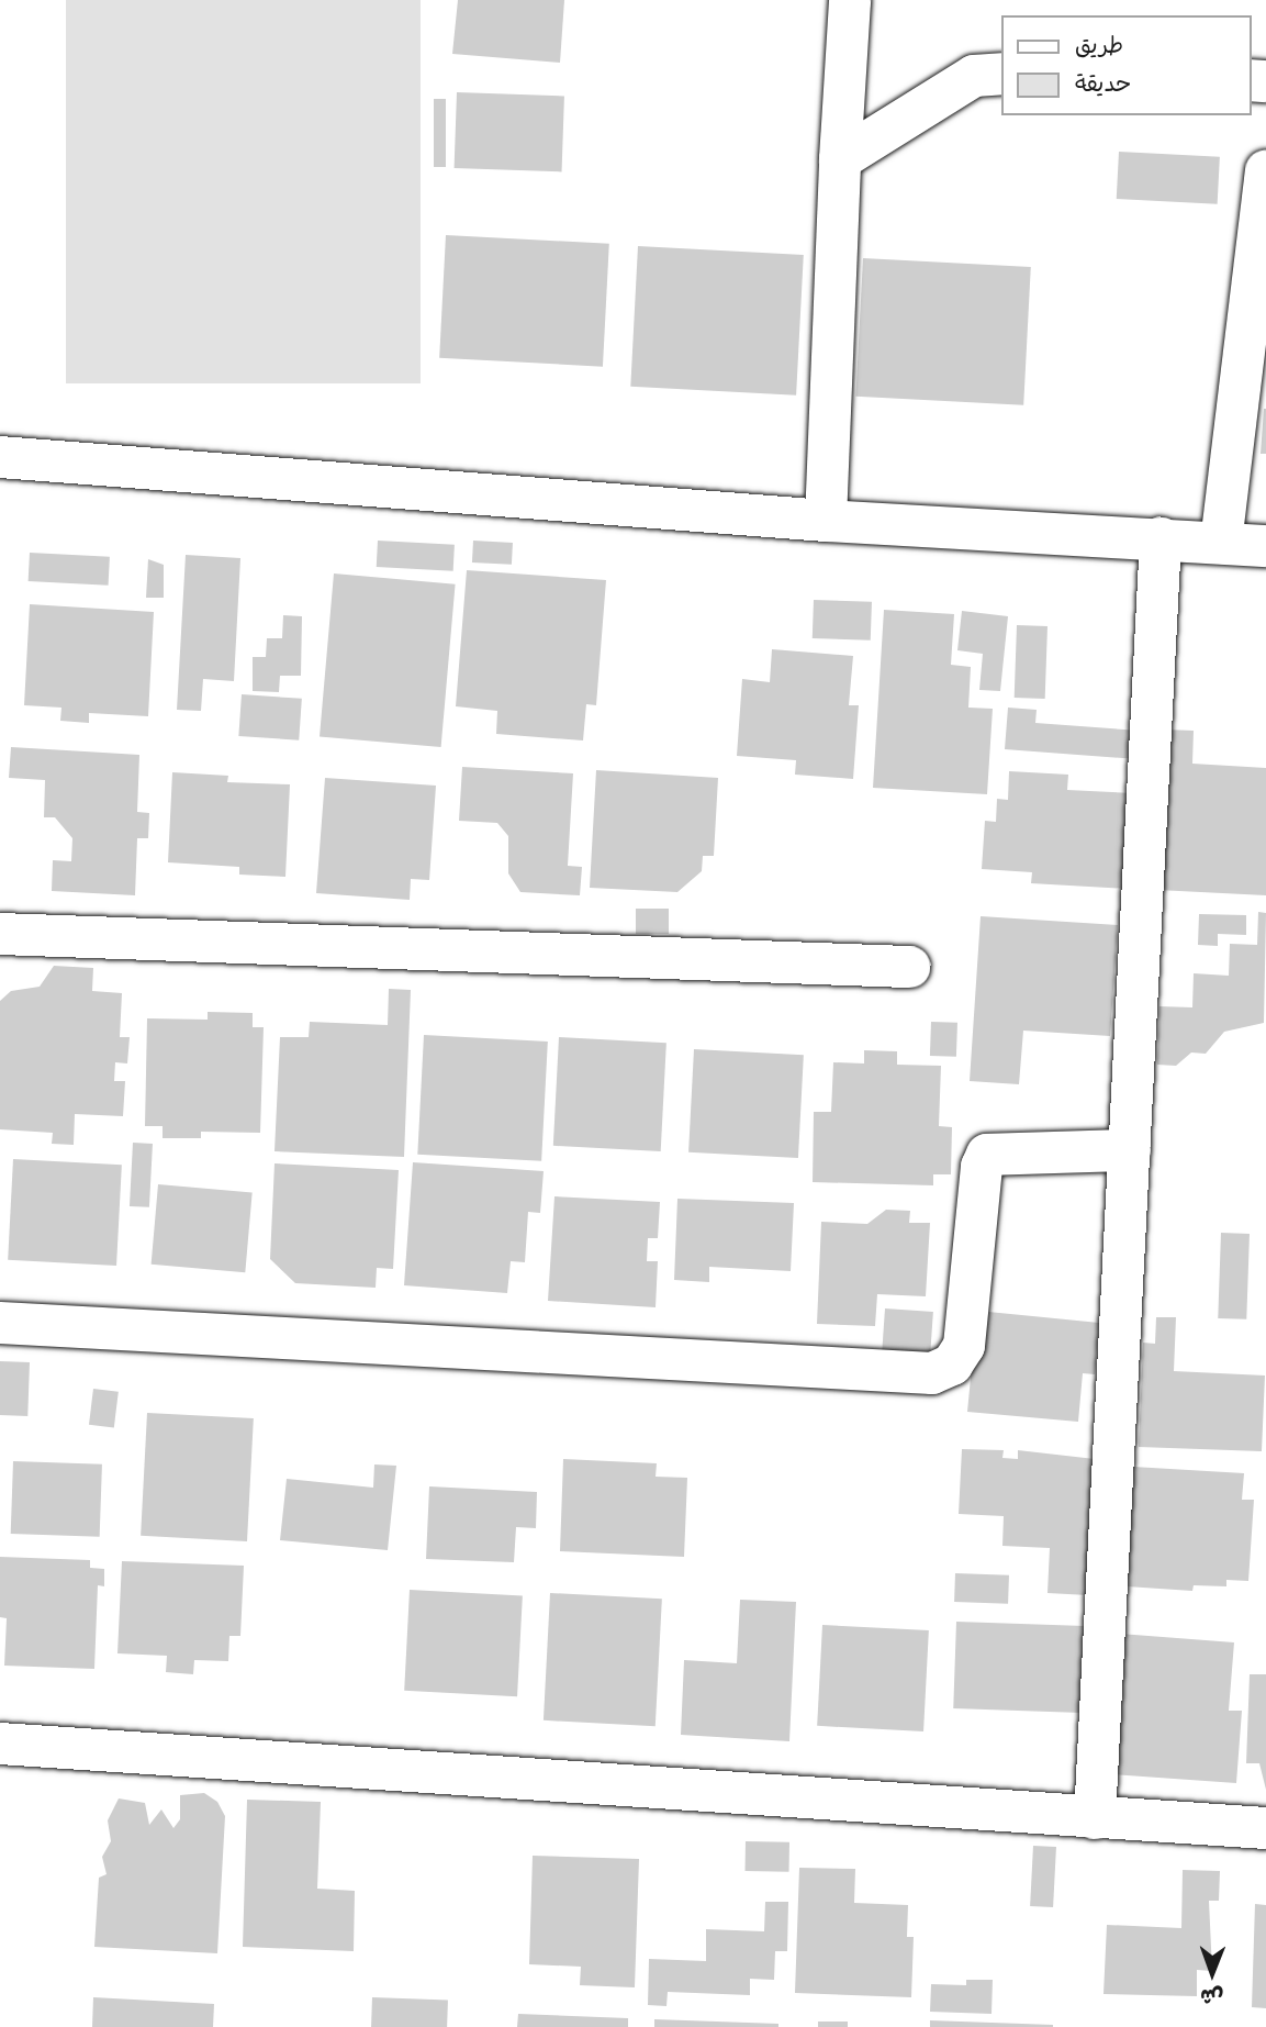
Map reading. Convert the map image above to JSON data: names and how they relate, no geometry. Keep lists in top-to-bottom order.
{
  "legend": ["طريق", "حديقة"],
  "north": "bottom"
}
